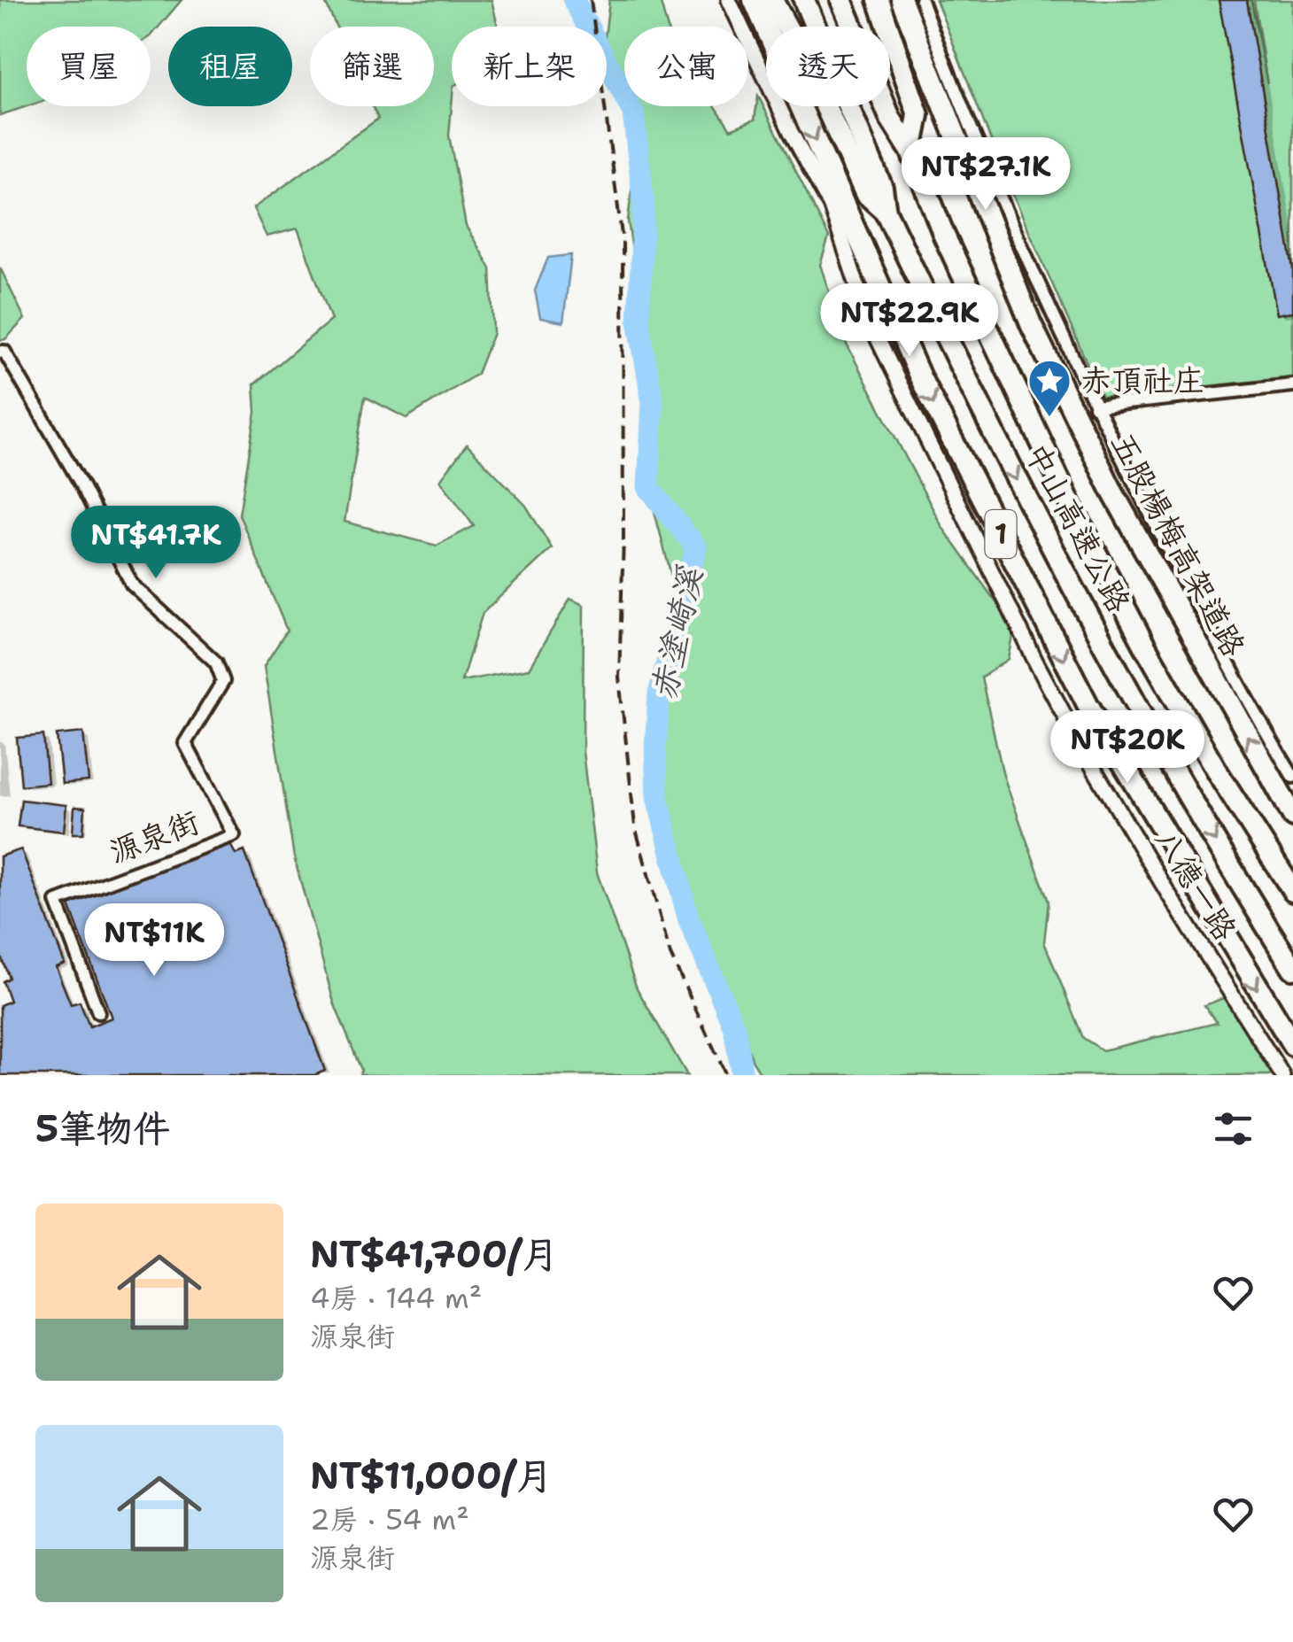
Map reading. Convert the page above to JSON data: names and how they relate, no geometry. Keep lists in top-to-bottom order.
{
  "streets": {
    "highway": ["中山高速公路", "1", "五股楊梅高架道路"],
    "street": ["源泉街", "八德一路"]
  },
  "water": ["赤塗崎溪"],
  "places": {
    "place": ["赤頂社庄"]
  },
  "page": {
    "chip": [
      "買屋",
      "租屋",
      "篩選",
      "新上架",
      "公寓",
      "透天"
    ],
    "price": [
      "NT$27.1K",
      "NT$22.9K",
      "NT$41.7K",
      "NT$20K",
      "NT$11K"
    ],
    "heading": "5筆物件",
    "list": [
      {
        "name": "NT$41,700/月",
        "note": "4房 · 144 m² · 源泉街"
      },
      {
        "name": "NT$11,000/月",
        "note": "2房 · 54 m² · 源泉街"
      }
    ]
  }
}
